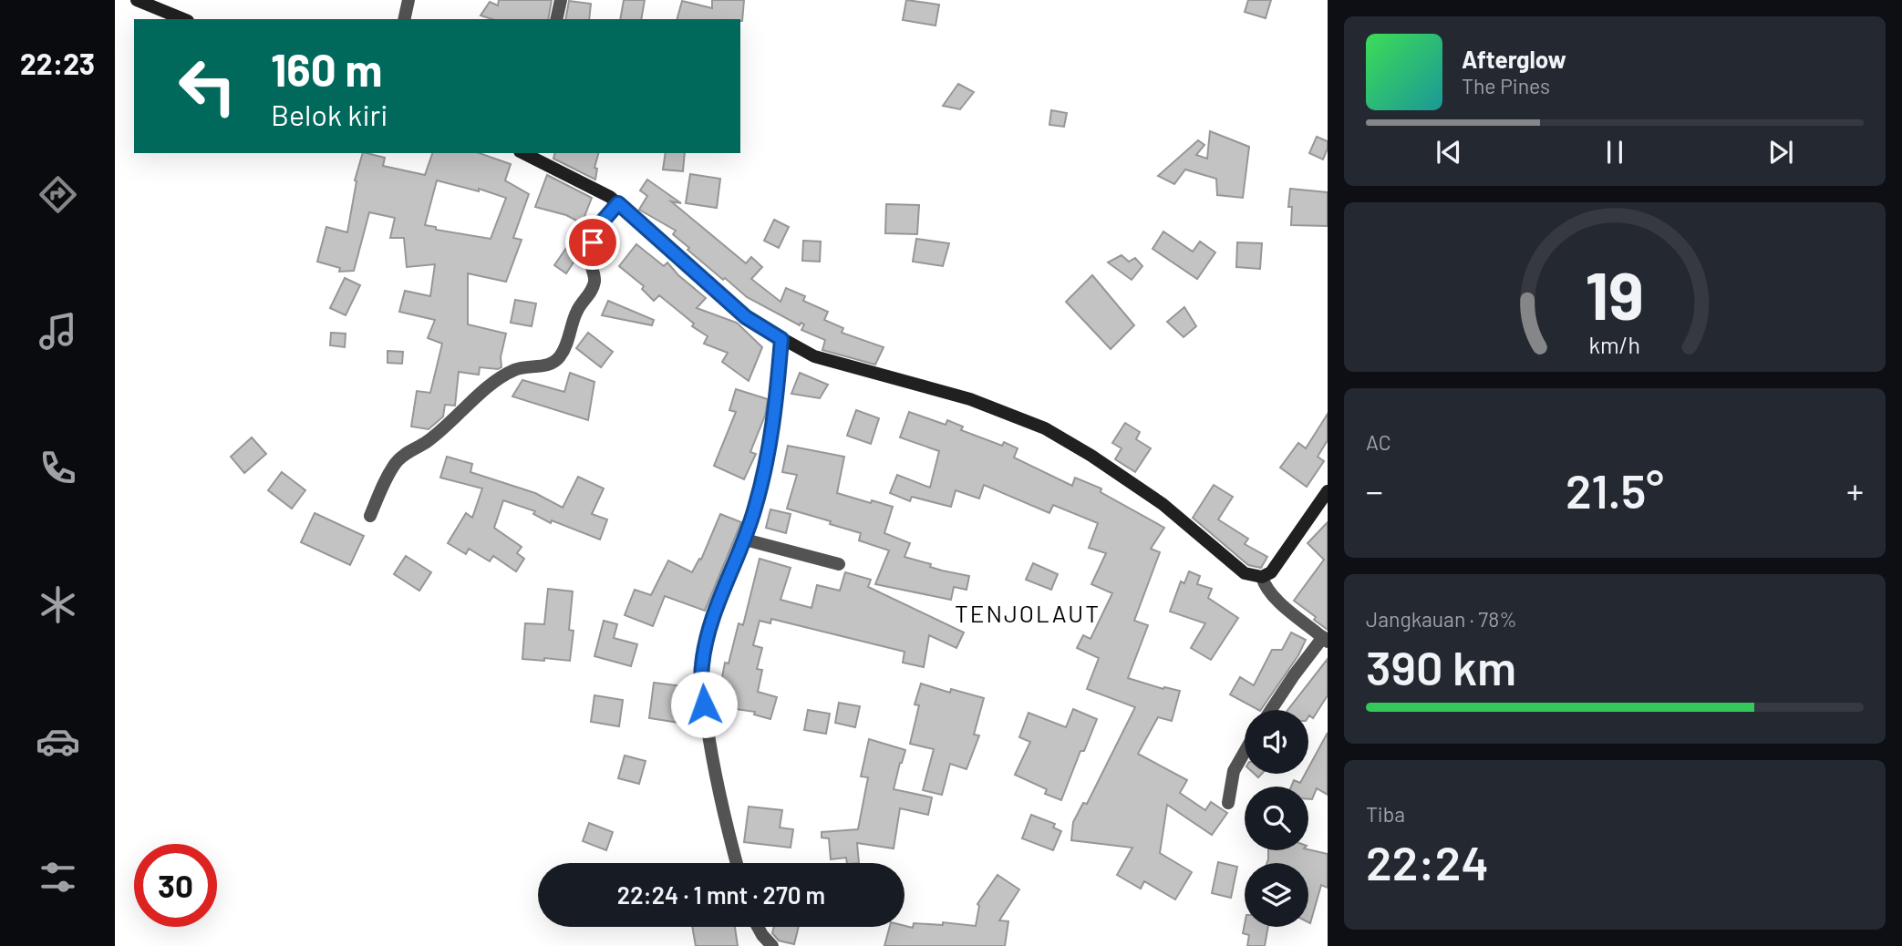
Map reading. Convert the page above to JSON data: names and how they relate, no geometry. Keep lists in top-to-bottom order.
{
  "districts": ["TENJOLAUT"],
  "page": {
    "tabs": "22:23",
    "turn": ["160 m", "Belok kiri"],
    "song": ["Afterglow", "The Pines"],
    "tile": [
      "AC",
      ["Jangkauan · 78%", "390 km"],
      ["Tiba", "22:24"]
    ],
    "heat": ["−", "21.5°", "+"],
    "limit": "30",
    "trip": "22:24 · 1 mnt · 270 m",
    "gauge": ["19", "km/h"]
  }
}
